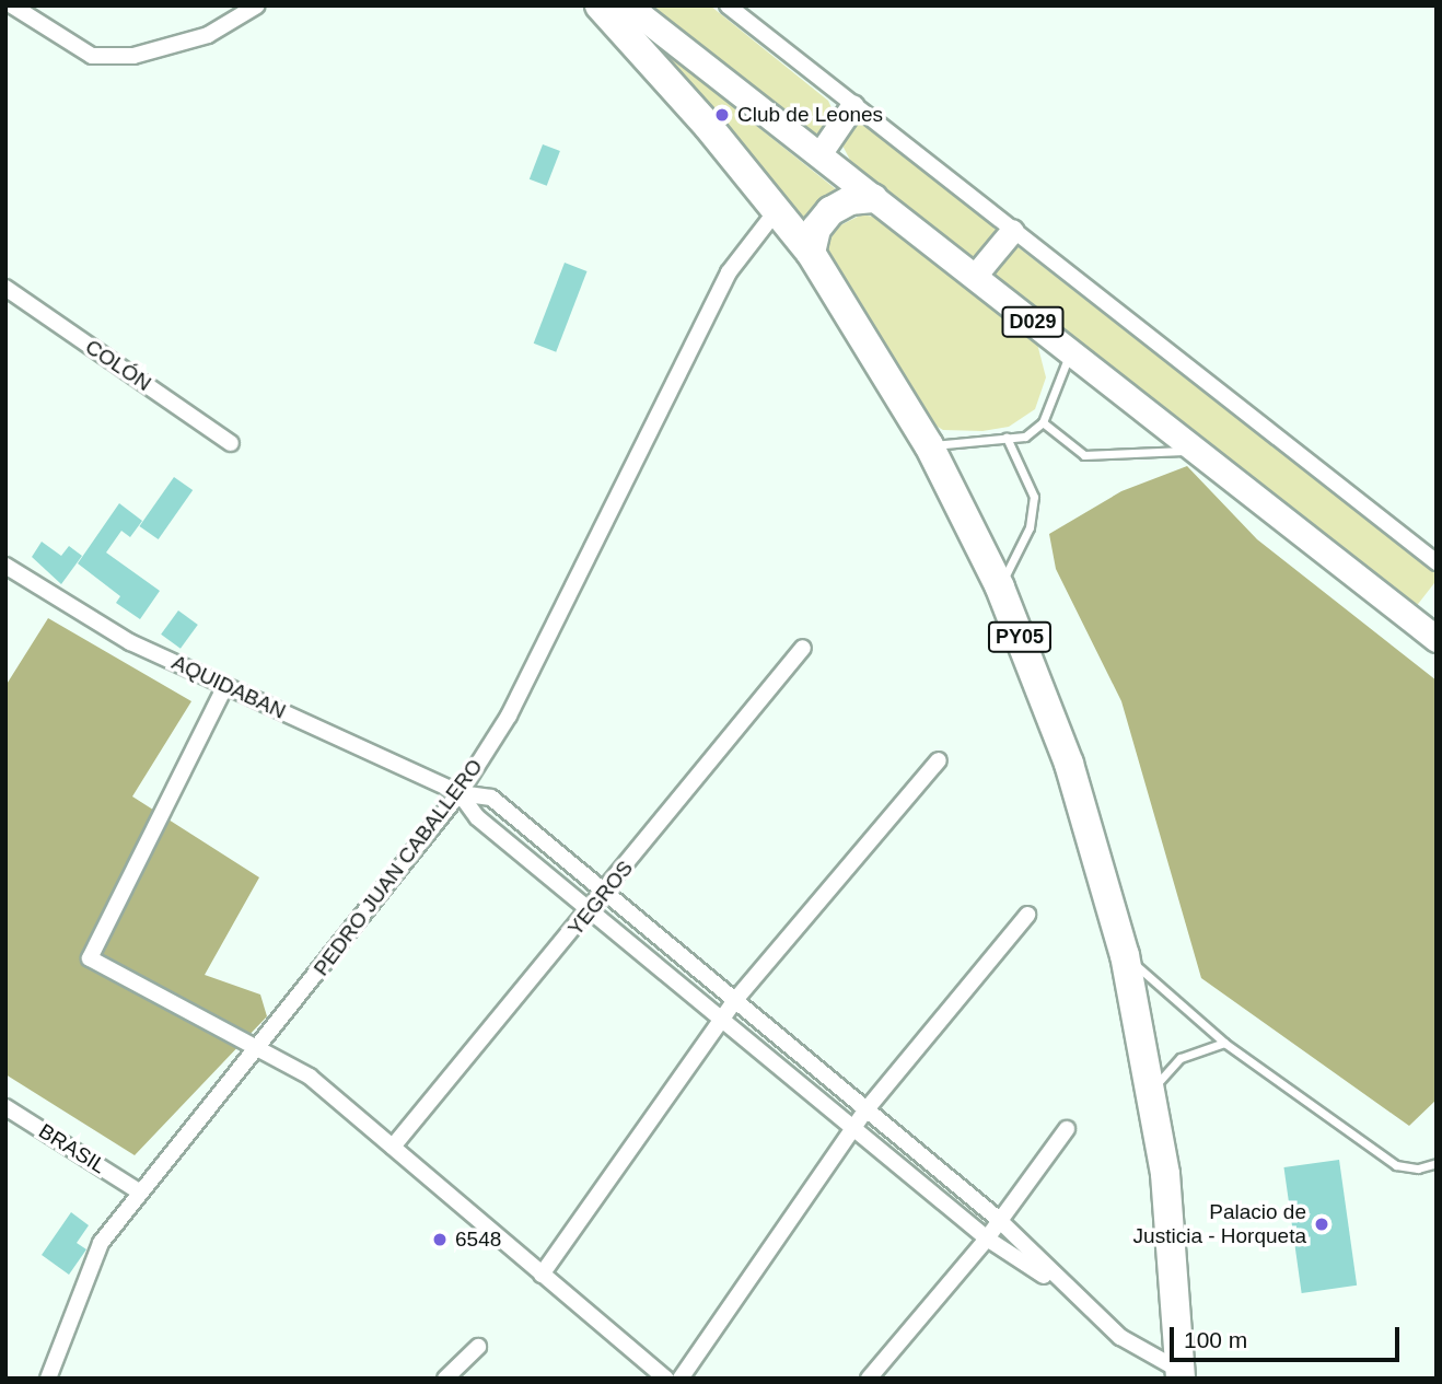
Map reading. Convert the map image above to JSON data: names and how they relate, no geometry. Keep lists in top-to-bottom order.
{
  "streets": {
    "highway": ["PY05"],
    "main road": ["D029"],
    "street": [
      "COLÓN",
      "AQUIDABAN",
      "PEDRO JUAN CABALLERO",
      "YEGROS",
      "BRASIL"
    ]
  },
  "crossings": [
    ["PY05", "PEDRO JUAN CABALLERO"],
    ["AQUIDABAN", "PEDRO JUAN CABALLERO"],
    ["AQUIDABAN", "YEGROS"],
    ["PEDRO JUAN CABALLERO", "BRASIL"]
  ],
  "places": ["Club de Leones", "Palacio de Justicia - Horqueta", "6548"],
  "scale_bar": "100 m"
}
